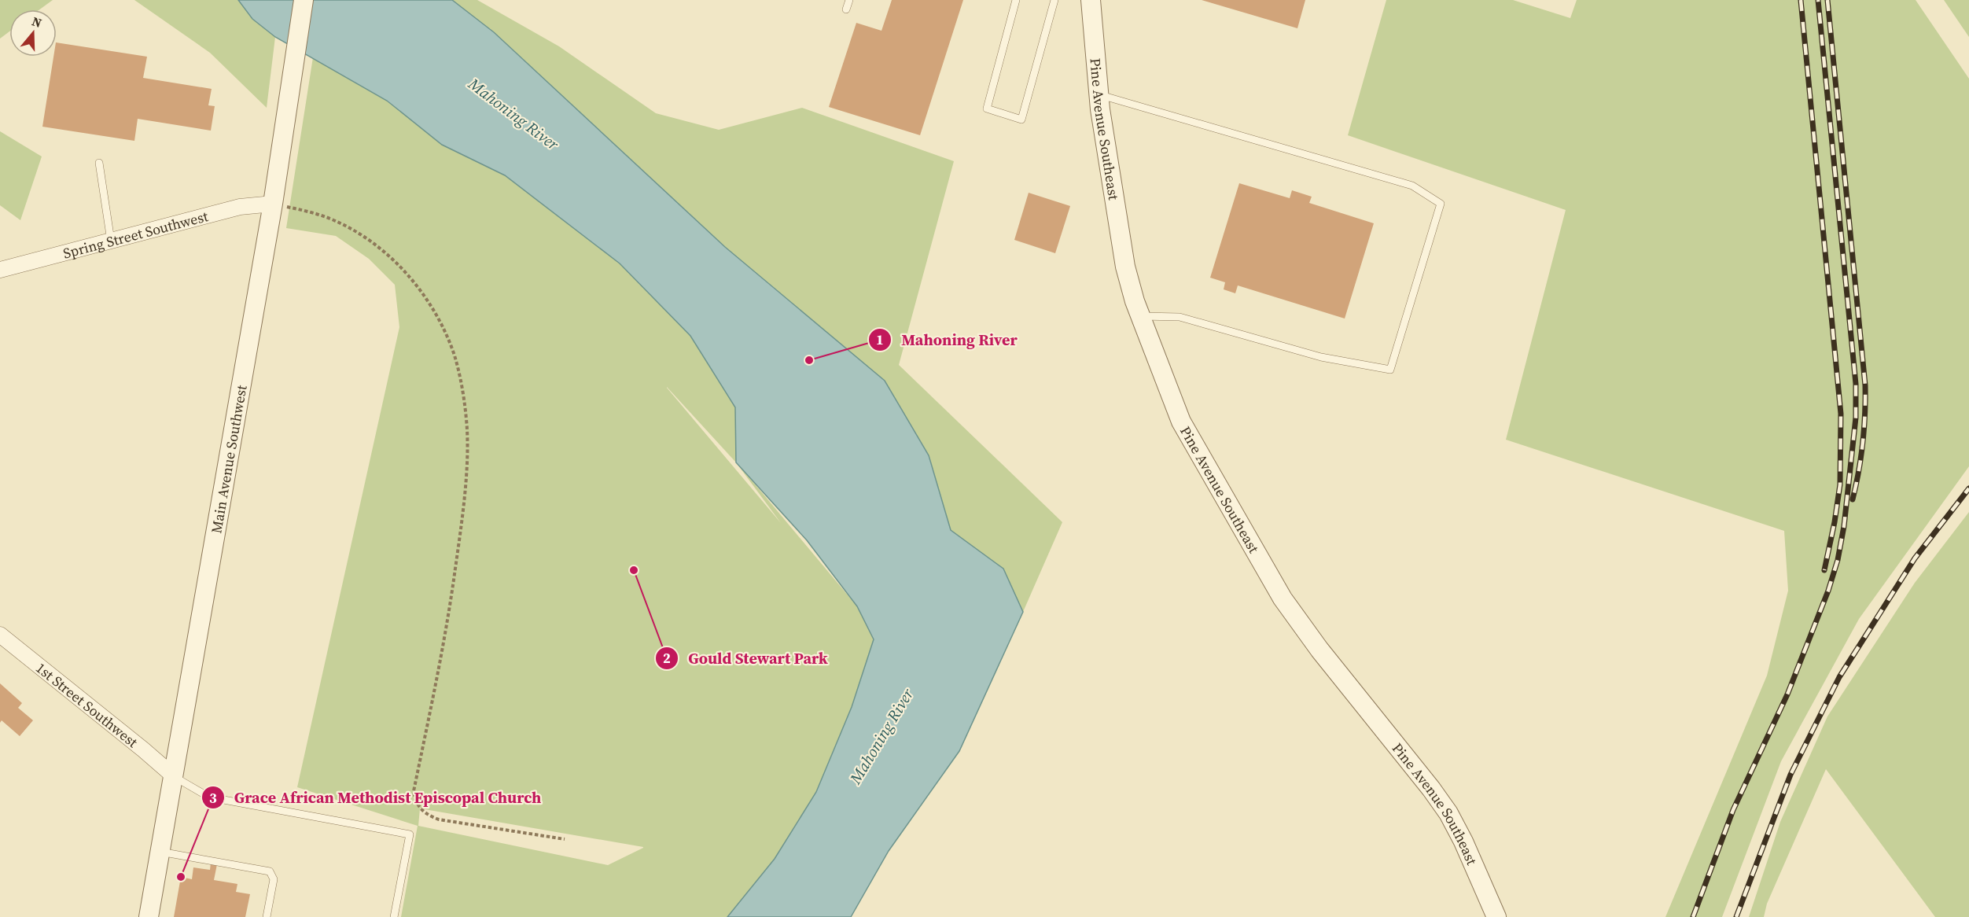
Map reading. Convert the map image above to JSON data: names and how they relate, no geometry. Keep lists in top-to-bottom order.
{
  "streets": {
    "street": [
      "Pine Avenue Southeast",
      "Spring Street Southwest",
      "Main Avenue Southwest",
      "1st Street Southwest"
    ]
  },
  "crossings": [
    ["Spring Street Southwest", "Main Avenue Southwest"],
    ["Main Avenue Southwest", "1st Street Southwest"]
  ],
  "water": ["Mahoning River"],
  "places": ["Mahoning River", "Gould Stewart Park", "Grace African Methodist Episcopal Church"],
  "north": "top"
}
